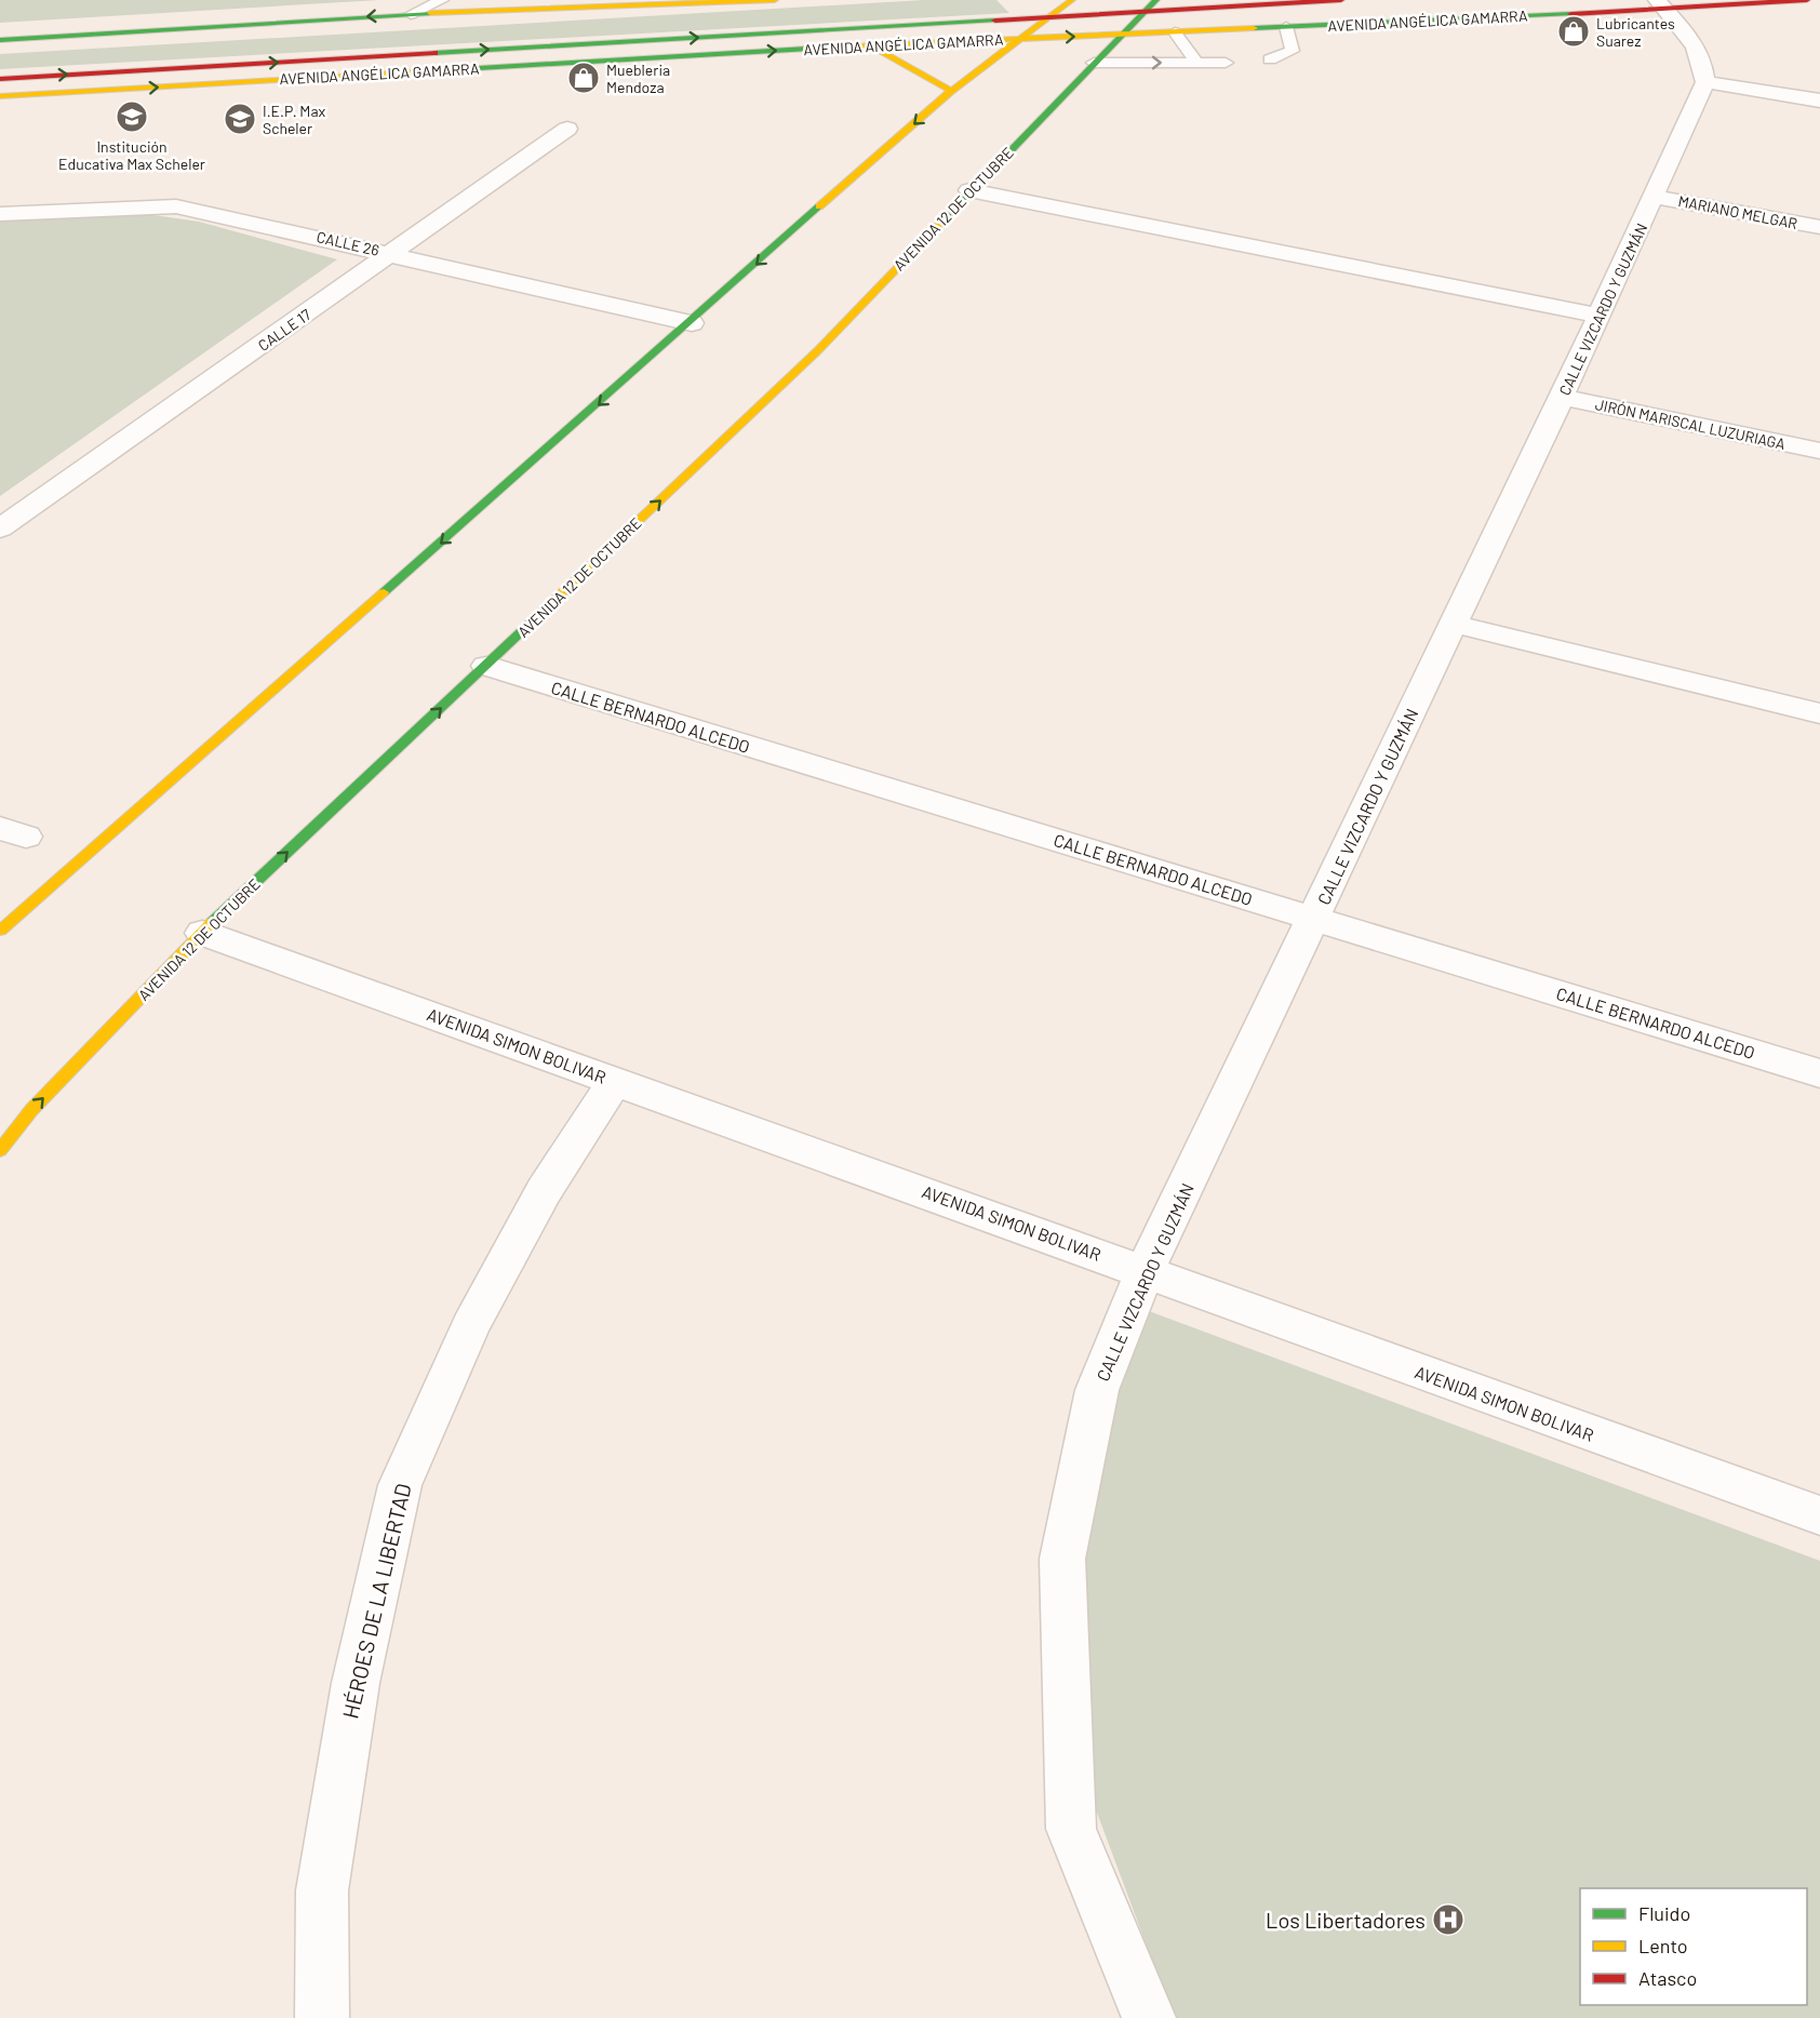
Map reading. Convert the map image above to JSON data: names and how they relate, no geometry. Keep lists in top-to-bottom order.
{
  "streets": {
    "main road": ["AVENIDA ANGÉLICA GAMARRA", "AVENIDA 12 DE OCTUBRE"],
    "street": [
      "MARIANO MELGAR",
      "CALLE 26",
      "CALLE VIZCARDO Y GUZMÁN",
      "CALLE 17",
      "JIRÓN MARISCAL LUZURIAGA",
      "CALLE BERNARDO ALCEDO",
      "AVENIDA SIMON BOLIVAR",
      "HÉROES DE LA LIBERTAD"
    ]
  },
  "crossings": [
    ["AVENIDA ANGÉLICA GAMARRA", "AVENIDA 12 DE OCTUBRE"],
    ["AVENIDA 12 DE OCTUBRE", "CALLE BERNARDO ALCEDO"],
    ["AVENIDA 12 DE OCTUBRE", "AVENIDA SIMON BOLIVAR"],
    ["MARIANO MELGAR", "CALLE VIZCARDO Y GUZMÁN"],
    ["CALLE 26", "CALLE 17"],
    ["CALLE VIZCARDO Y GUZMÁN", "JIRÓN MARISCAL LUZURIAGA"],
    ["CALLE VIZCARDO Y GUZMÁN", "CALLE BERNARDO ALCEDO"],
    ["CALLE VIZCARDO Y GUZMÁN", "AVENIDA SIMON BOLIVAR"],
    ["AVENIDA SIMON BOLIVAR", "HÉROES DE LA LIBERTAD"]
  ],
  "places": {
    "shop": ["Lubricantes Suarez", "Muebleria Mendoza"],
    "school or university": ["Institución Educativa Max Scheler", "I.E.P. Max Scheler"],
    "hospital": ["Los Libertadores"]
  },
  "legend": ["Fluido", "Lento", "Atasco"]
}
